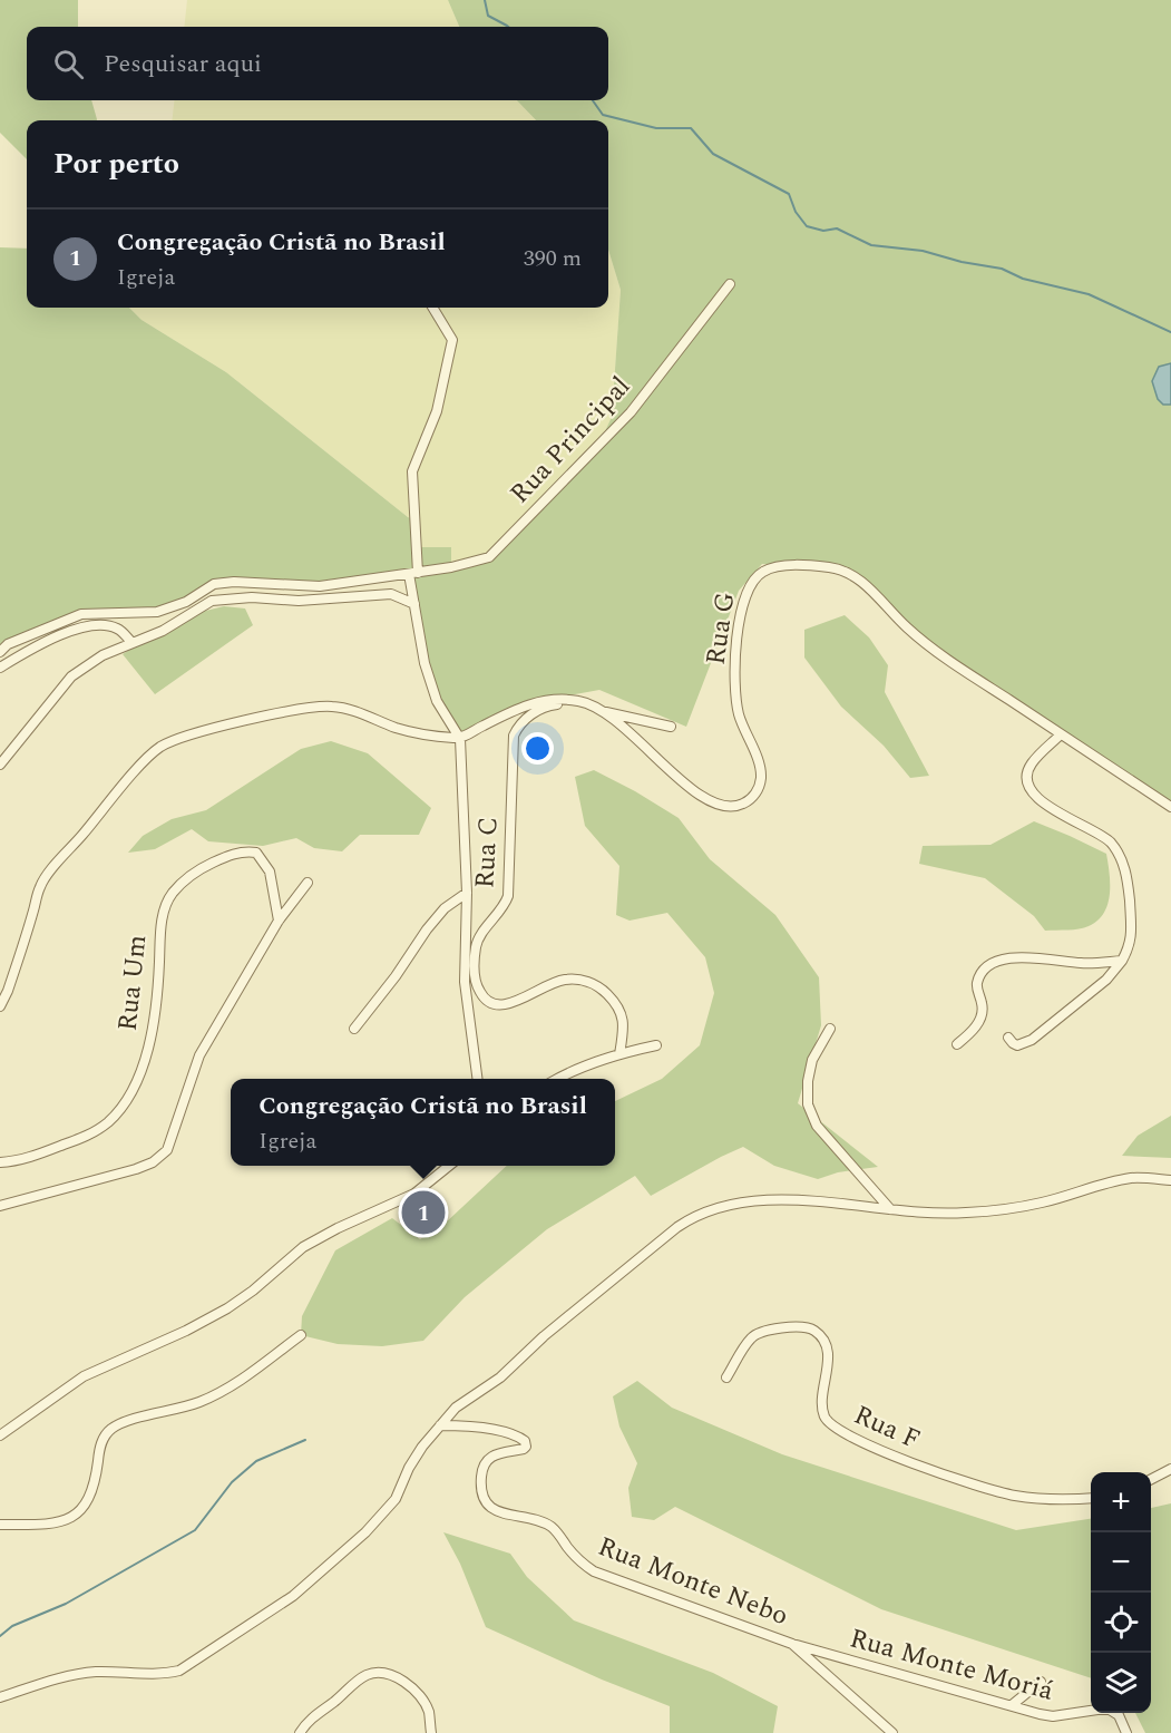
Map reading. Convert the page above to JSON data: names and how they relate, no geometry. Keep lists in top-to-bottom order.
{
  "streets": {
    "street": [
      "Rua Principal",
      "Rua G",
      "Rua C",
      "Rua Um",
      "Rua F",
      "Rua Monte Nebo",
      "Rua Monte Moriá"
    ]
  },
  "crossings": [
    ["Rua G", "Rua C"],
    ["Rua Monte Nebo", "Rua Monte Moriá"]
  ],
  "page": {
    "search": "Pesquisar aqui",
    "heading": "Por perto",
    "list": [
      {
        "mark": "1",
        "name": "Congregação Cristã no Brasil",
        "note": "Igreja",
        "value": "390 m"
      }
    ],
    "popup": ["Congregação Cristã no Brasil", "Igreja"],
    "pins": "1",
    "map_buttons": ["+", "−"]
  }
}
